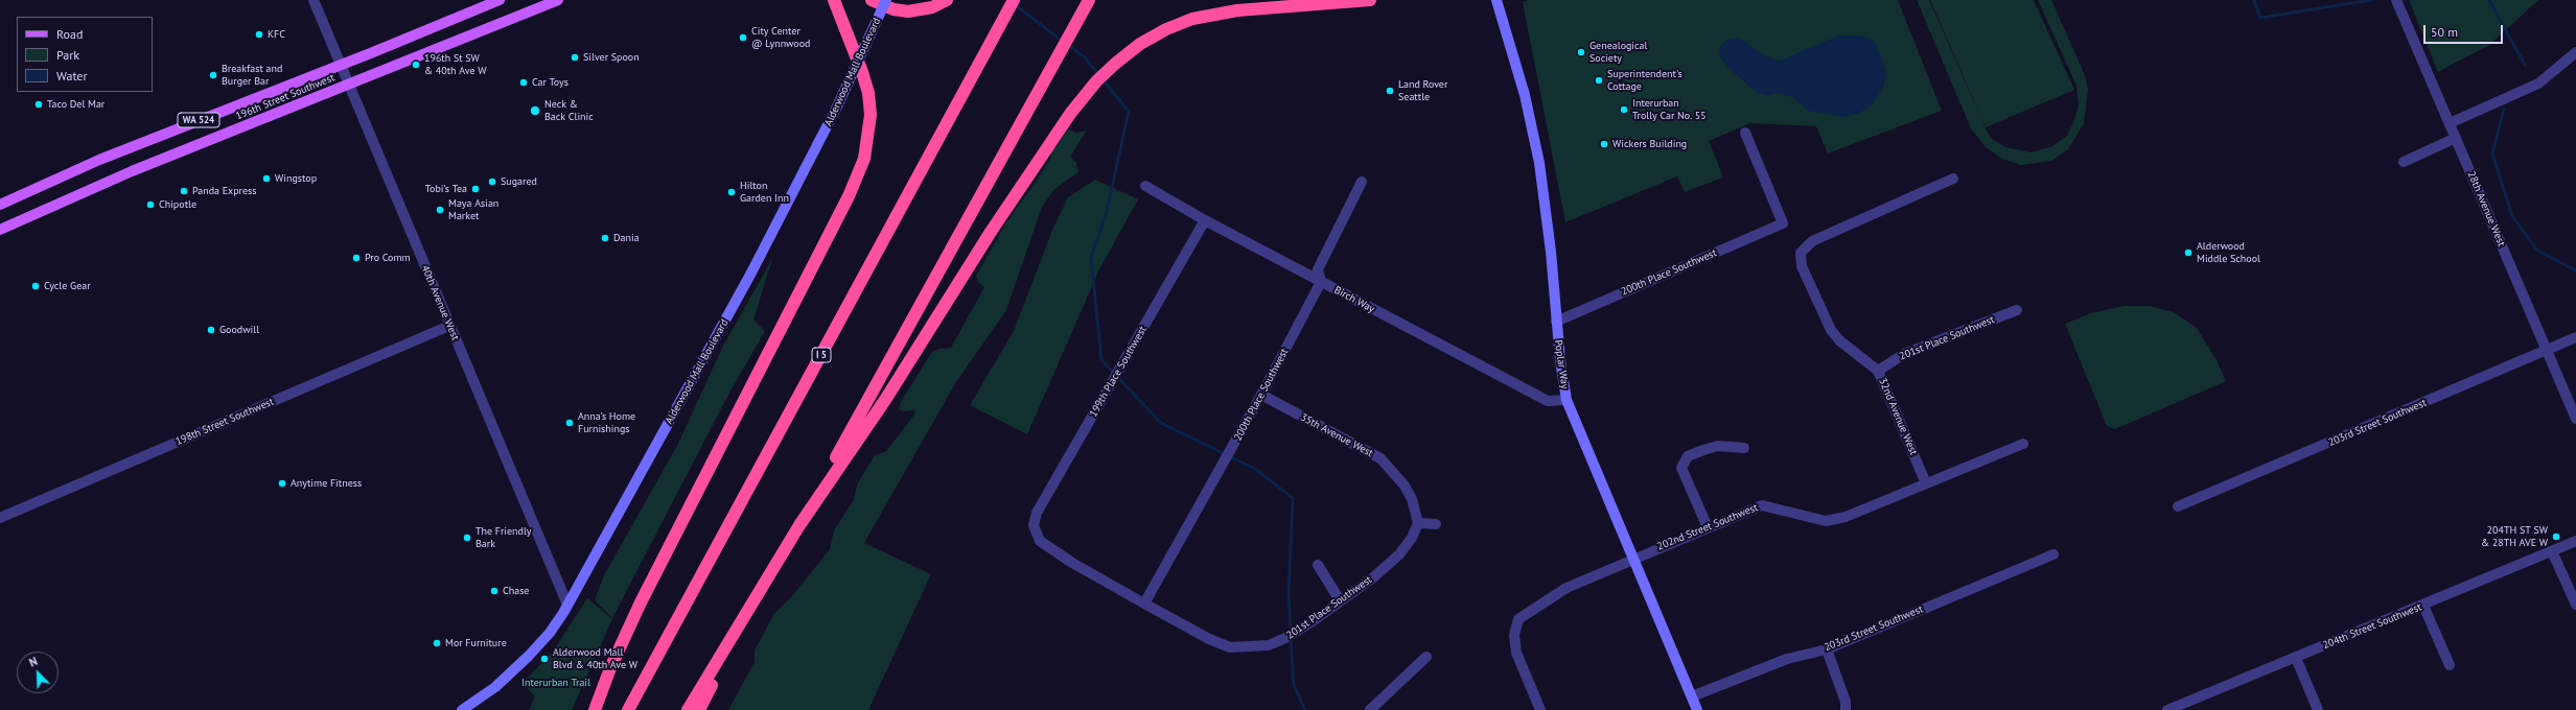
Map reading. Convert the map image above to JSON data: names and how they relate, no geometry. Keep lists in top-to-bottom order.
{
  "streets": {
    "highway": ["I 5"],
    "main road": [
      "Alderwood Mall Boulevard",
      "196th Street Southwest",
      "WA 524",
      "Poplar Way"
    ],
    "street": [
      "28th Avenue West",
      "200th Place Southwest",
      "Birch Way",
      "40th Avenue West",
      "201st Place Southwest",
      "199th Place Southwest",
      "32nd Avenue West",
      "198th Street Southwest",
      "203rd Street Southwest",
      "35th Avenue West",
      "202nd Street Southwest",
      "204th Street Southwest"
    ]
  },
  "crossings": [
    ["Alderwood Mall Boulevard", "40th Avenue West"],
    ["196th Street Southwest", "40th Avenue West"],
    ["28th Avenue West", "203rd Street Southwest"],
    ["200th Place Southwest", "Birch Way"],
    ["200th Place Southwest", "201st Place Southwest"],
    ["200th Place Southwest", "Poplar Way"],
    ["200th Place Southwest", "35th Avenue West"],
    ["Birch Way", "Poplar Way"],
    ["Birch Way", "199th Place Southwest"],
    ["40th Avenue West", "198th Street Southwest"],
    ["201st Place Southwest", "199th Place Southwest"],
    ["201st Place Southwest", "32nd Avenue West"],
    ["201st Place Southwest", "35th Avenue West"],
    ["Poplar Way", "203rd Street Southwest"],
    ["Poplar Way", "202nd Street Southwest"],
    ["32nd Avenue West", "202nd Street Southwest"]
  ],
  "parks": ["Interurban Trail"],
  "places": [
    "KFC",
    "City Center @ Lynnwood",
    "Genealogical Society",
    "Silver Spoon",
    "196th St SW & 40th Ave W",
    "Breakfast and Burger Bar",
    "Superintendent's Cottage",
    "Car Toys",
    "Land Rover Seattle",
    "Taco Del Mar",
    "Interurban Trolly Car No. 55",
    "Neck & Back Clinic",
    "Wickers Building",
    "Wingstop",
    "Sugared",
    "Tobi’s Tea",
    "Panda Express",
    "Hilton Garden Inn",
    "Chipotle",
    "Maya Asian Market",
    "Dania",
    "Alderwood Middle School",
    "Pro Comm",
    "Cycle Gear",
    "Goodwill",
    "Anna’s Home Furnishings",
    "Anytime Fitness",
    "204TH ST SW & 28TH AVE W",
    "The Friendly Bark",
    "Chase",
    "Mor Furniture",
    "Alderwood Mall Blvd & 40th Ave W"
  ],
  "legend": ["Road", "Park", "Water"],
  "scale_bar": "50 m",
  "north": "top left"
}
